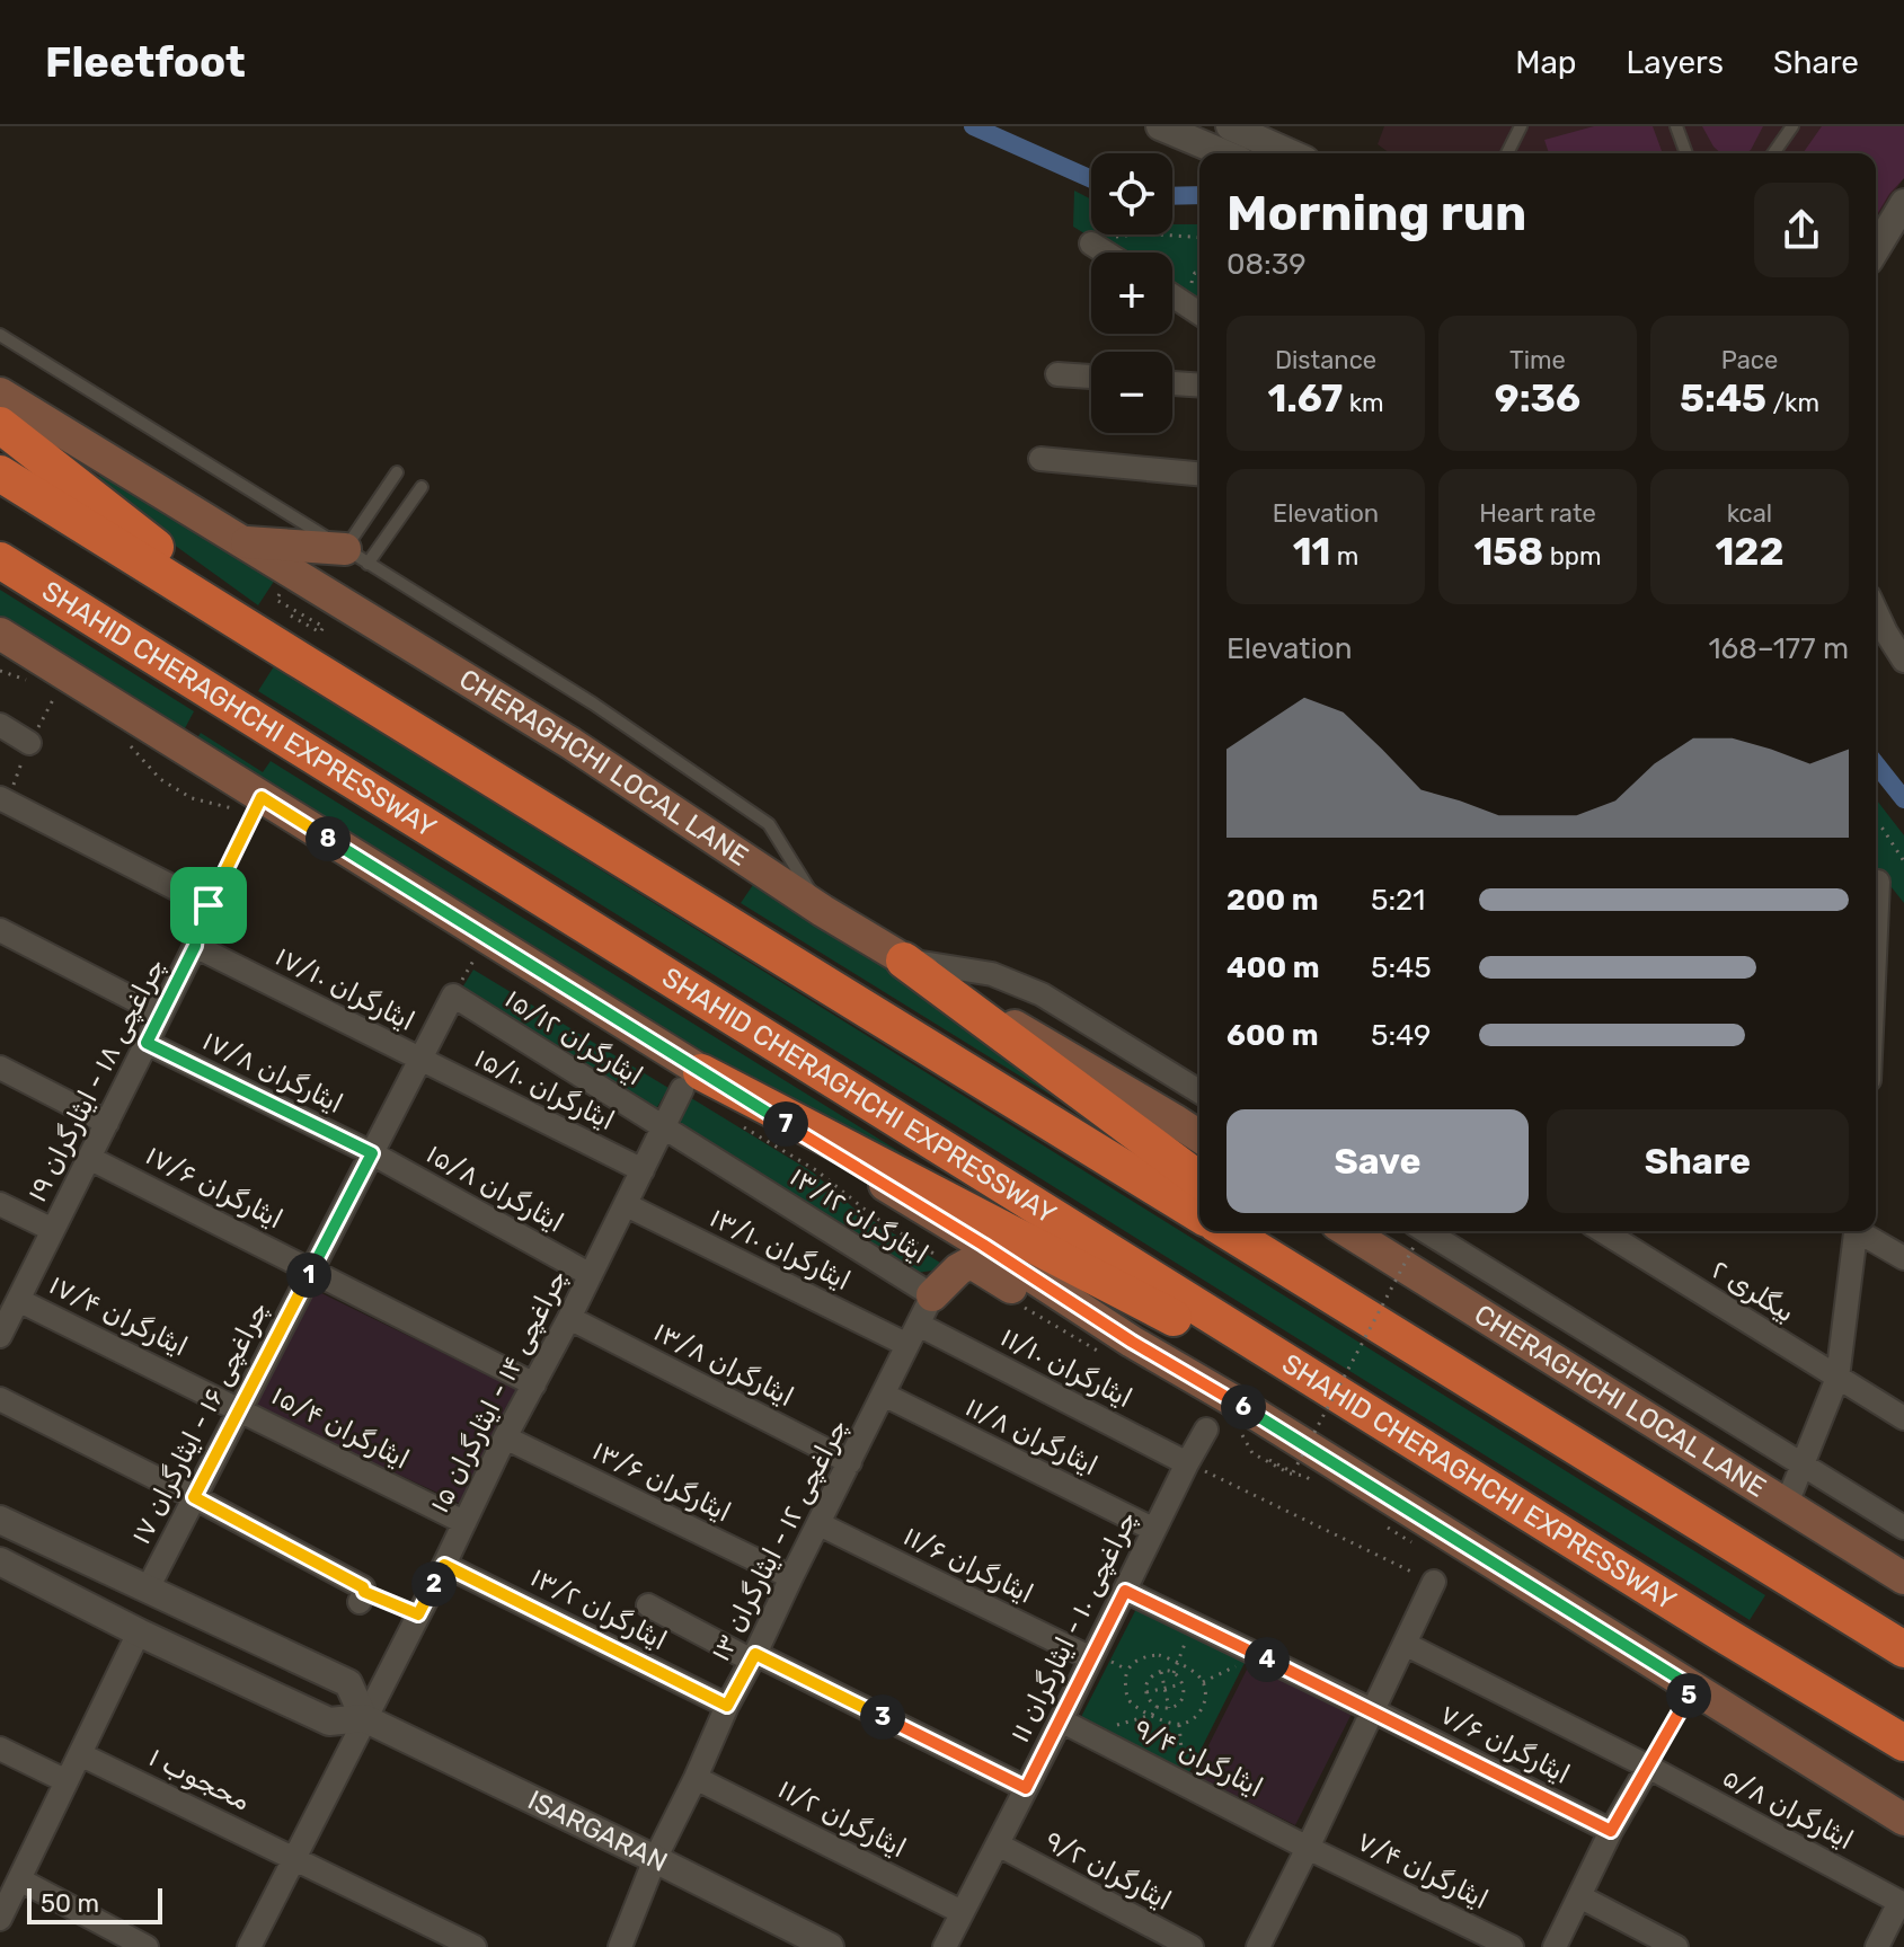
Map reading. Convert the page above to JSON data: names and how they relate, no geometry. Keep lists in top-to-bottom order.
{
  "streets": {
    "highway": ["SHAHID CHERAGHCHI EXPRESSWAY"],
    "main road": ["CHERAGHCHI LOCAL LANE"],
    "street": [
      "ایثارگران ۱۷/۱۰",
      "ایثارگران ۱۵/۱۲",
      "ایثارگران ۱۷/۸",
      "چراغچی ۱۸ - ایثارگران ۱۹",
      "ایثارگران ۱۵/۱۰",
      "ایثارگران ۱۷/۶",
      "ایثارگران ۱۵/۸",
      "ایثارگران ۱۳/۱۲",
      "ایثارگران ۱۳/۱۰",
      "بیگلری ۲",
      "ایثارگران ۱۷/۴",
      "ایثارگران ۱۳/۸",
      "ایثارگران ۱۱/۱۰",
      "چراغچی ۱۴ - ایثارگران ۱۵",
      "چراغچی ۱۶ - ایثارگران ۱۷",
      "ایثارگران ۱۵/۴",
      "ایثارگران ۱۱/۸",
      "ایثارگران ۱۳/۶",
      "چراغچی ۱۲ - ایثارگران ۱۳",
      "ایثارگران ۱۱/۶",
      "ایثارگران ۱۳/۲",
      "چراغچی ۱۰ - ایثارگران ۱۱",
      "ایثارگران ۷/۶",
      "ایثارگران ۹/۴",
      "محجوب ۱",
      "ایثارگران ۵/۸",
      "ایثارگران ۱۱/۲",
      "ISARGARAN",
      "ایثارگران ۹/۲",
      "ایثارگران ۷/۴"
    ]
  },
  "crossings": [
    ["ایثارگران ۱۷/۱۰", "چراغچی ۱۸ - ایثارگران ۱۹"],
    ["ایثارگران ۱۷/۱۰", "ایثارگران ۱۵/۱۰"],
    ["ایثارگران ۱۷/۱۰", "چراغچی ۱۶ - ایثارگران ۱۷"],
    ["ایثارگران ۱۵/۱۲", "ایثارگران ۱۳/۱۲"],
    ["ایثارگران ۱۵/۱۲", "چراغچی ۱۴ - ایثارگران ۱۵"],
    ["ایثارگران ۱۵/۱۲", "چراغچی ۱۶ - ایثارگران ۱۷"],
    ["ایثارگران ۱۷/۸", "چراغچی ۱۸ - ایثارگران ۱۹"],
    ["ایثارگران ۱۷/۸", "ایثارگران ۱۵/۸"],
    ["ایثارگران ۱۷/۸", "چراغچی ۱۶ - ایثارگران ۱۷"],
    ["چراغچی ۱۸ - ایثارگران ۱۹", "ایثارگران ۱۷/۶"],
    ["چراغچی ۱۸ - ایثارگران ۱۹", "ایثارگران ۱۷/۴"],
    ["ایثارگران ۱۵/۱۰", "چراغچی ۱۴ - ایثارگران ۱۵"],
    ["ایثارگران ۱۵/۱۰", "چراغچی ۱۶ - ایثارگران ۱۷"],
    ["ایثارگران ۱۷/۶", "چراغچی ۱۴ - ایثارگران ۱۵"],
    ["ایثارگران ۱۷/۶", "چراغچی ۱۶ - ایثارگران ۱۷"],
    ["ایثارگران ۱۵/۸", "چراغچی ۱۴ - ایثارگران ۱۵"],
    ["ایثارگران ۱۵/۸", "چراغچی ۱۶ - ایثارگران ۱۷"],
    ["ایثارگران ۱۳/۱۲", "چراغچی ۱۴ - ایثارگران ۱۵"],
    ["ایثارگران ۱۳/۱۲", "چراغچی ۱۲ - ایثارگران ۱۳"],
    ["ایثارگران ۱۳/۱۰", "ایثارگران ۱۱/۱۰"],
    ["ایثارگران ۱۳/۱۰", "چراغچی ۱۴ - ایثارگران ۱۵"],
    ["ایثارگران ۱۳/۱۰", "چراغچی ۱۲ - ایثارگران ۱۳"],
    ["ایثارگران ۱۷/۴", "چراغچی ۱۶ - ایثارگران ۱۷"],
    ["ایثارگران ۱۷/۴", "ایثارگران ۱۵/۴"],
    ["ایثارگران ۱۳/۸", "چراغچی ۱۴ - ایثارگران ۱۵"],
    ["ایثارگران ۱۳/۸", "چراغچی ۱۲ - ایثارگران ۱۳"],
    ["ایثارگران ۱۱/۱۰", "چراغچی ۱۲ - ایثارگران ۱۳"],
    ["ایثارگران ۱۱/۱۰", "چراغچی ۱۰ - ایثارگران ۱۱"],
    ["چراغچی ۱۴ - ایثارگران ۱۵", "ایثارگران ۱۵/۴"],
    ["چراغچی ۱۴ - ایثارگران ۱۵", "ایثارگران ۱۳/۶"],
    ["چراغچی ۱۴ - ایثارگران ۱۵", "ایثارگران ۱۳/۲"],
    ["چراغچی ۱۴ - ایثارگران ۱۵", "محجوب ۱"],
    ["چراغچی ۱۴ - ایثارگران ۱۵", "ISARGARAN"],
    ["چراغچی ۱۶ - ایثارگران ۱۷", "ایثارگران ۱۵/۴"],
    ["ایثارگران ۱۱/۸", "چراغچی ۱۲ - ایثارگران ۱۳"],
    ["ایثارگران ۱۱/۸", "چراغچی ۱۰ - ایثارگران ۱۱"],
    ["ایثارگران ۱۳/۶", "چراغچی ۱۲ - ایثارگران ۱۳"],
    ["چراغچی ۱۲ - ایثارگران ۱۳", "ایثارگران ۱۱/۶"],
    ["چراغچی ۱۲ - ایثارگران ۱۳", "ایثارگران ۱۳/۲"],
    ["چراغچی ۱۲ - ایثارگران ۱۳", "ایثارگران ۱۱/۲"],
    ["چراغچی ۱۲ - ایثارگران ۱۳", "ISARGARAN"],
    ["ایثارگران ۱۱/۶", "چراغچی ۱۰ - ایثارگران ۱۱"],
    ["چراغچی ۱۰ - ایثارگران ۱۱", "ایثارگران ۷/۶"],
    ["چراغچی ۱۰ - ایثارگران ۱۱", "ایثارگران ۹/۴"],
    ["چراغچی ۱۰ - ایثارگران ۱۱", "ایثارگران ۱۱/۲"],
    ["چراغچی ۱۰ - ایثارگران ۱۱", "ایثارگران ۹/۲"],
    ["ایثارگران ۹/۴", "ایثارگران ۷/۴"]
  ],
  "scale_bar": "50 m",
  "page": {
    "header": "Fleetfoot",
    "nav": ["Map", "Layers", "Share"],
    "map_buttons": ["+", "−"],
    "heading": ["Morning run", "08:39"],
    "stats": [
      ["Distance", "1.67 km"],
      ["Time", "9:36"],
      ["Pace", "5:45 /km"],
      ["Elevation", "11 m"],
      ["Heart rate", "158 bpm"],
      ["kcal", "122"]
    ],
    "chart": ["Elevation", "168–177 m"],
    "pins": [
      "8",
      "7",
      "1",
      "6",
      "2",
      "4",
      "5",
      "3"
    ],
    "list": [
      {
        "name": "200 m",
        "note": "5:21"
      },
      {
        "name": "400 m",
        "note": "5:45"
      },
      {
        "name": "600 m",
        "note": "5:49"
      }
    ],
    "buttons": ["Save", "Share"],
    "scale": "50 m"
  }
}
